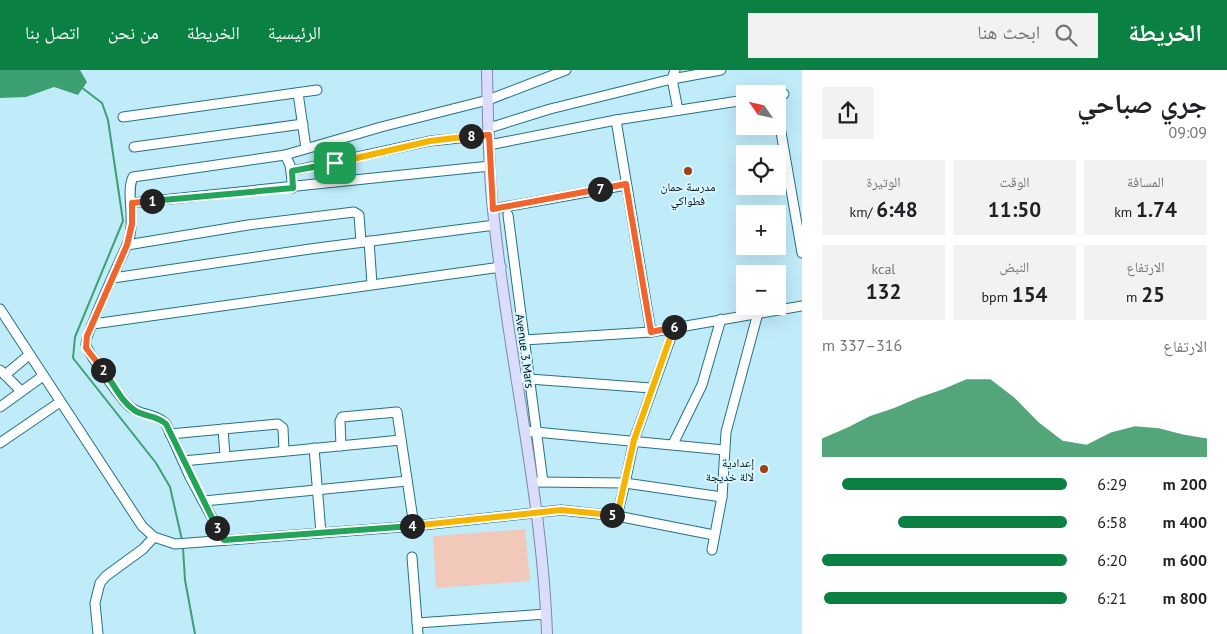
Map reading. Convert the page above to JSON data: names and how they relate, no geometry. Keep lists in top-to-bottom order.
{
  "streets": {
    "main road": ["Avenue 3 Mars"]
  },
  "places": ["مدرسة حمان فطواكي", "إعدادية لالة خديجة"],
  "north": "top left",
  "page": {
    "header": "الخريطة",
    "search": "ابحث هنا",
    "nav": [
      "الرئيسية",
      "الخريطة",
      "من نحن",
      "اتصل بنا"
    ],
    "heading": ["جري صباحي", "09:09"],
    "map_buttons": ["+", "−"],
    "pins": [
      "8",
      "7",
      "1",
      "6",
      "2",
      "5",
      "4",
      "3"
    ],
    "stats": [
      ["المسافة", "1.74 km"],
      ["الوقت", "11:50"],
      ["الوتيرة", "6:48 /km"],
      ["الارتفاع", "25 m"],
      ["النبض", "154 bpm"],
      ["kcal", "132"]
    ],
    "chart": ["الارتفاع", "316–337 m"],
    "list": [
      {
        "name": "200 m",
        "note": "6:29"
      },
      {
        "name": "400 m",
        "note": "6:58"
      },
      {
        "name": "600 m",
        "note": "6:20"
      },
      {
        "name": "800 m",
        "note": "6:21"
      }
    ]
  }
}
